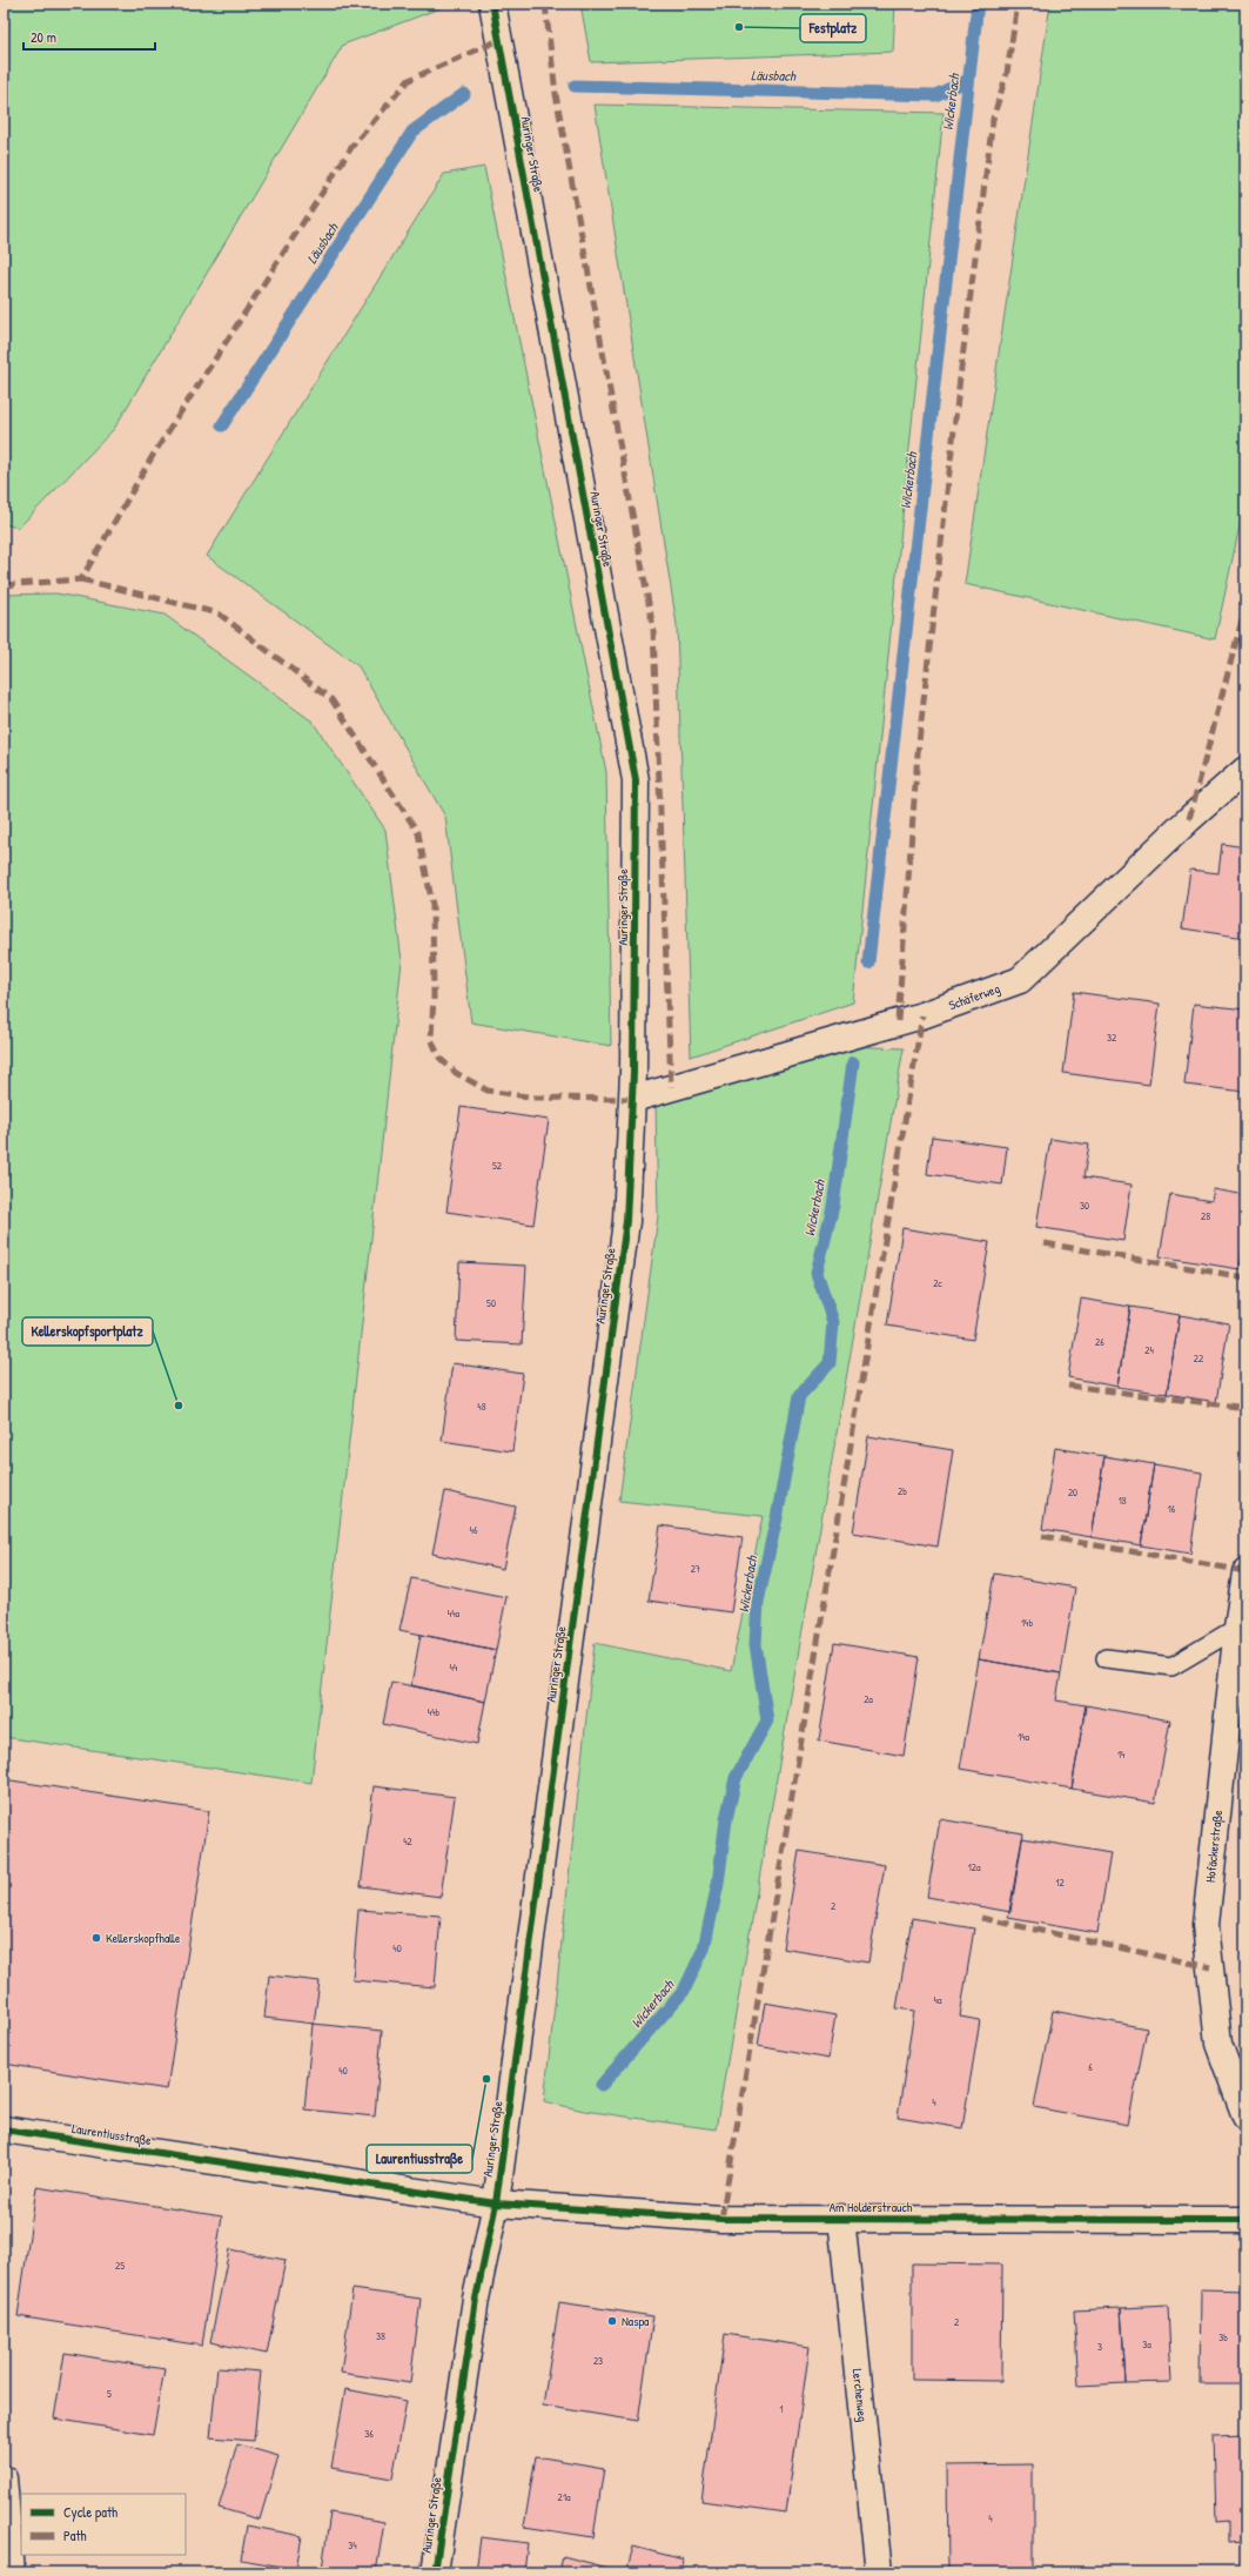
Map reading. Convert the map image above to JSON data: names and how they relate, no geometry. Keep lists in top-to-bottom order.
{
  "streets": {
    "street": [
      "Auringer Straße",
      "Schäferweg",
      "Hofäckerstraße",
      "Laurentiusstraße",
      "Am Holderstrauch",
      "Lerchenweg"
    ]
  },
  "crossings": [
    ["Auringer Straße", "Schäferweg"],
    ["Auringer Straße", "Laurentiusstraße"],
    ["Auringer Straße", "Am Holderstrauch"],
    ["Laurentiusstraße", "Am Holderstrauch"],
    ["Am Holderstrauch", "Lerchenweg"]
  ],
  "water": ["Läusbach", "Wickerbach"],
  "places": [
    "Festplatz",
    "Kellerskopfsportplatz",
    "Kellerskopfhalle",
    "Laurentiusstraße",
    "Naspa"
  ],
  "house_numbers": [
    "32",
    "52",
    "30",
    "28",
    "2c",
    "50",
    "26",
    "24",
    "22",
    "48",
    "2b",
    "20",
    "18",
    "16",
    "46",
    "27",
    "44a",
    "14b",
    "44",
    "2a",
    "44b",
    "14a",
    "14",
    "42",
    "12a",
    "12",
    "2",
    "40",
    "4a",
    "6",
    "40",
    "4",
    "25",
    "2",
    "38",
    "3b",
    "3a",
    "3",
    "23",
    "5",
    "1",
    "36",
    "21a",
    "4",
    "34"
  ],
  "legend": ["Cycle path", "Path"],
  "scale_bar": "20 m"
}
